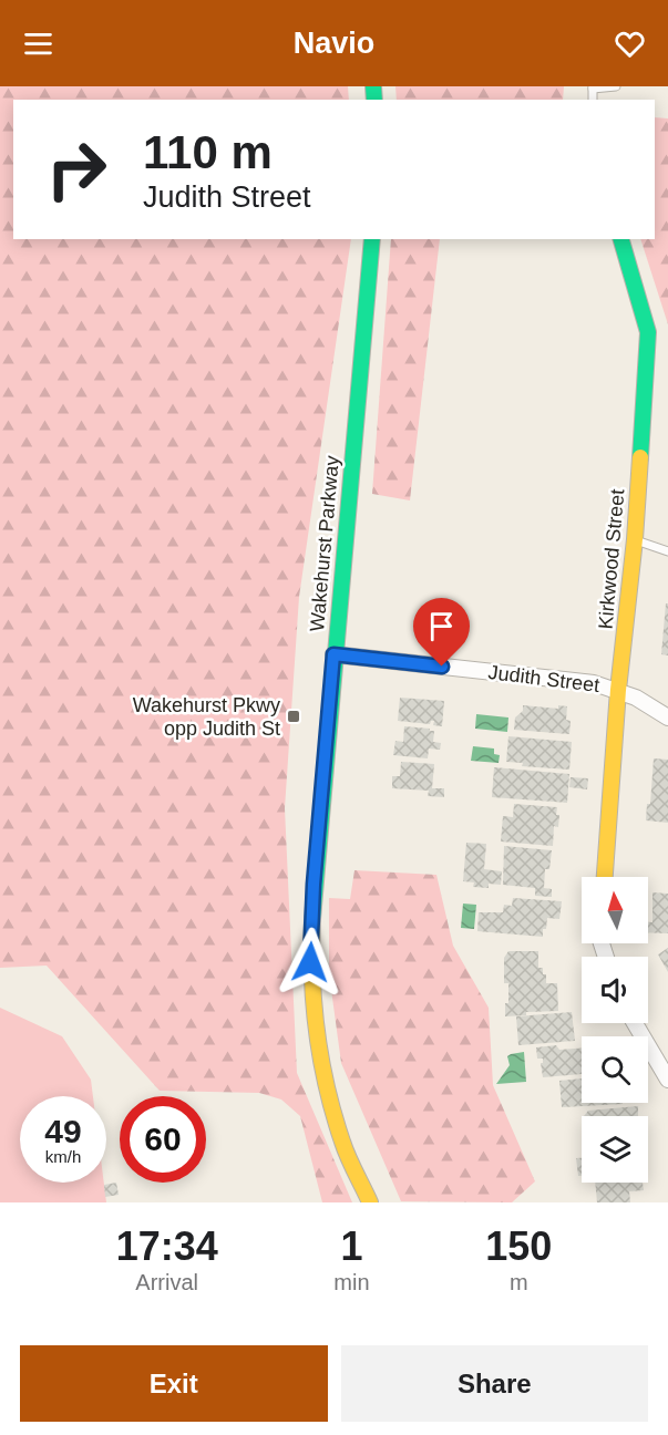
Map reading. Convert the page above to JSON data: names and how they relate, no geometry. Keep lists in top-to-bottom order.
{
  "streets": {
    "main road": ["Wakehurst Parkway", "Kirkwood Street"],
    "street": ["Judith Street"]
  },
  "crossings": [
    ["Wakehurst Parkway", "Judith Street"],
    ["Kirkwood Street", "Judith Street"]
  ],
  "places": {
    "transit": ["Wakehurst Pkwy opp Judith St"]
  },
  "north": "top",
  "page": {
    "header": "Navio",
    "turn": ["110 m", "Judith Street"],
    "speed": "49 km/h",
    "limit": "60",
    "eta": [
      "17:34",
      "Arrival",
      "1",
      "min",
      "150",
      "m"
    ],
    "buttons": ["Exit", "Share"]
  }
}
